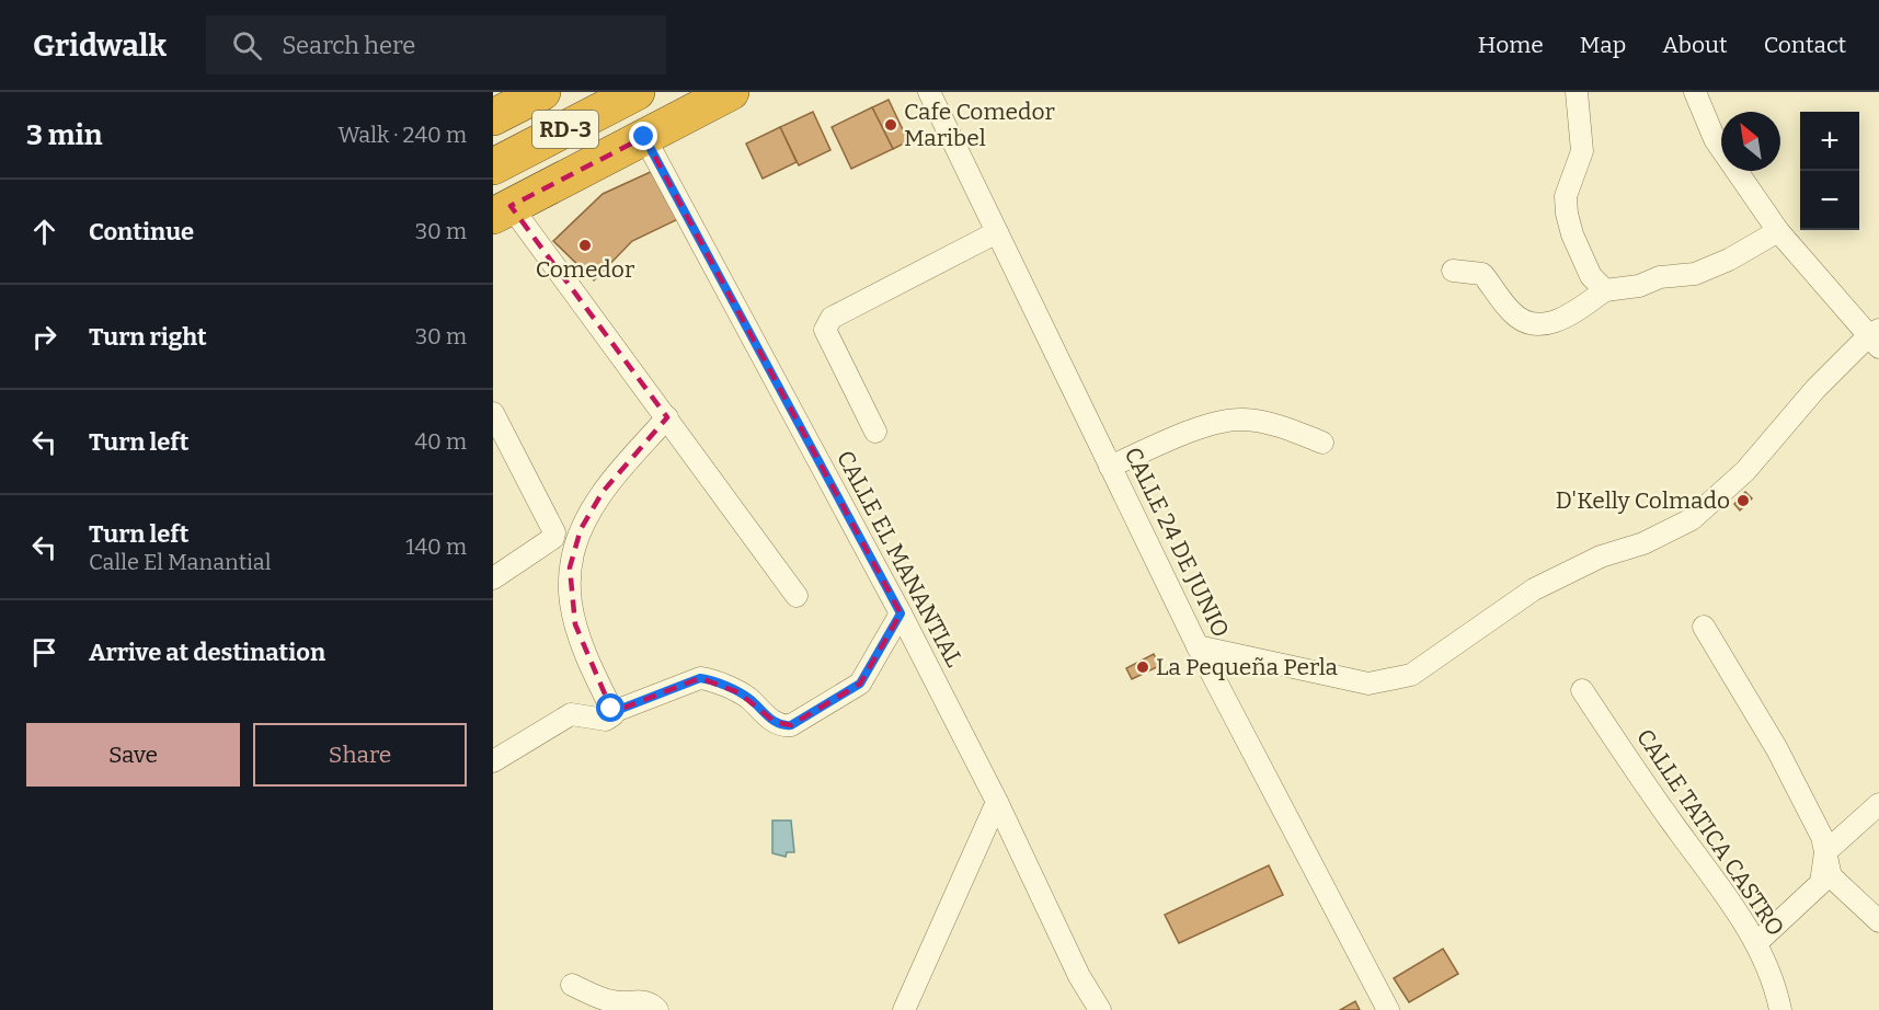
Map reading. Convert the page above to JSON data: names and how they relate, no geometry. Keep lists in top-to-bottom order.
{
  "streets": {
    "highway": ["RD-3"],
    "street": ["CALLE 24 DE JUNIO", "CALLE EL MANANTIAL", "CALLE TATICA CASTRO"]
  },
  "crossings": [
    ["RD-3", "CALLE EL MANANTIAL"]
  ],
  "places": [
    "Cafe Comedor Maribel",
    "Comedor",
    "D'Kelly Colmado",
    "La Pequeña Perla"
  ],
  "north": "top left",
  "page": {
    "header": "Gridwalk",
    "search": "Search here",
    "nav": [
      "Home",
      "Map",
      "About",
      "Contact"
    ],
    "heading": ["3 min", "Walk · 240 m"],
    "map_buttons": ["+", "−"],
    "list": [
      ["Continue", "30 m"],
      ["Turn right", "30 m"],
      ["Turn left", "40 m"],
      ["Turn left", "Calle El Manantial", "140 m"],
      "Arrive at destination"
    ],
    "buttons": ["Save", "Share"]
  }
}
